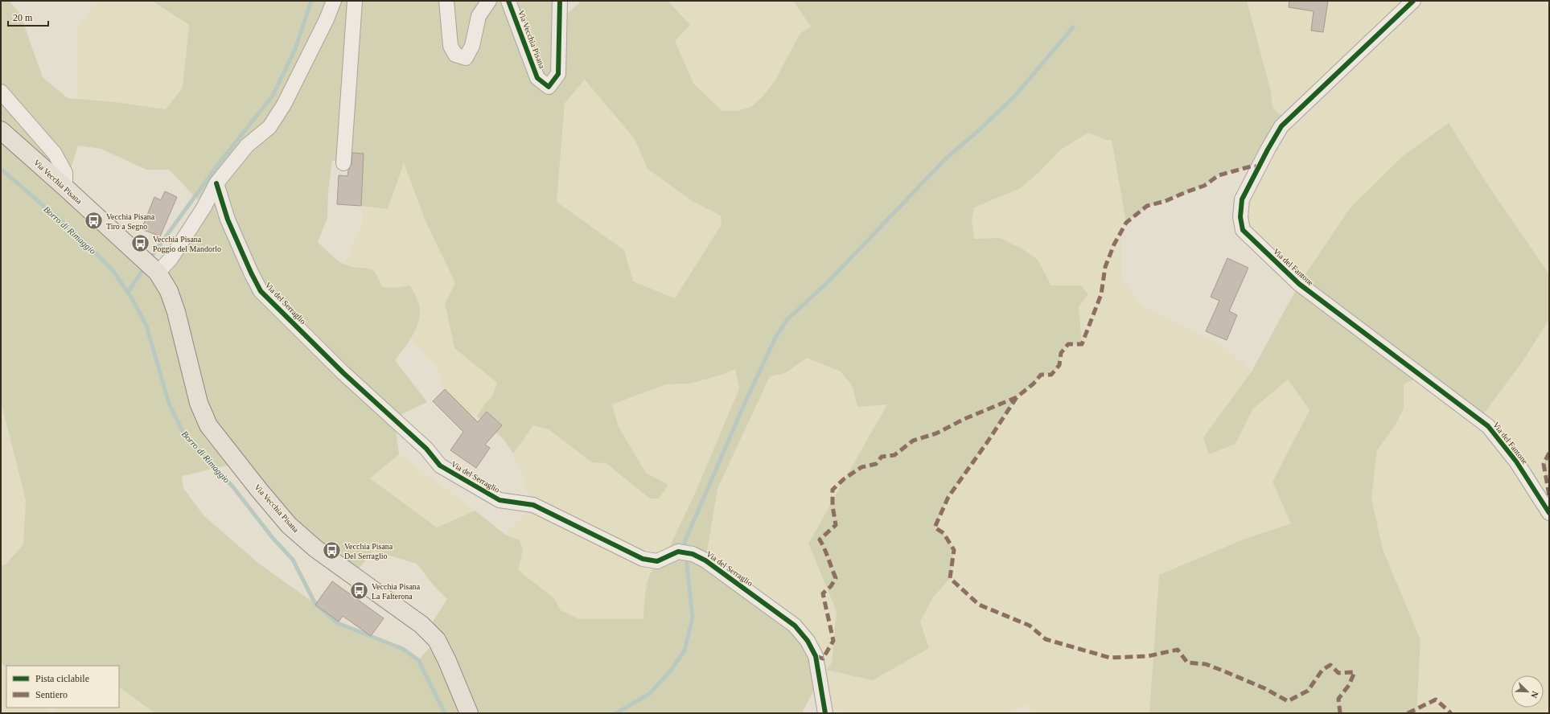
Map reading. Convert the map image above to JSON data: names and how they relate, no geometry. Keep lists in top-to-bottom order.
{
  "streets": {
    "main road": ["Via Vecchia Pisana"],
    "street": ["Via del Fantone", "Via del Serraglio"]
  },
  "water": ["Borro di Rimaggio"],
  "places": {
    "bus stop": [
      "Vecchia Pisana Tiro a Segno",
      "Vecchia Pisana Poggio del Mandorlo",
      "Vecchia Pisana Del Serraglio",
      "Vecchia Pisana La Falterona"
    ]
  },
  "legend": ["Pista ciclabile", "Sentiero"],
  "scale_bar": "20 m",
  "north": "bottom right"
}
